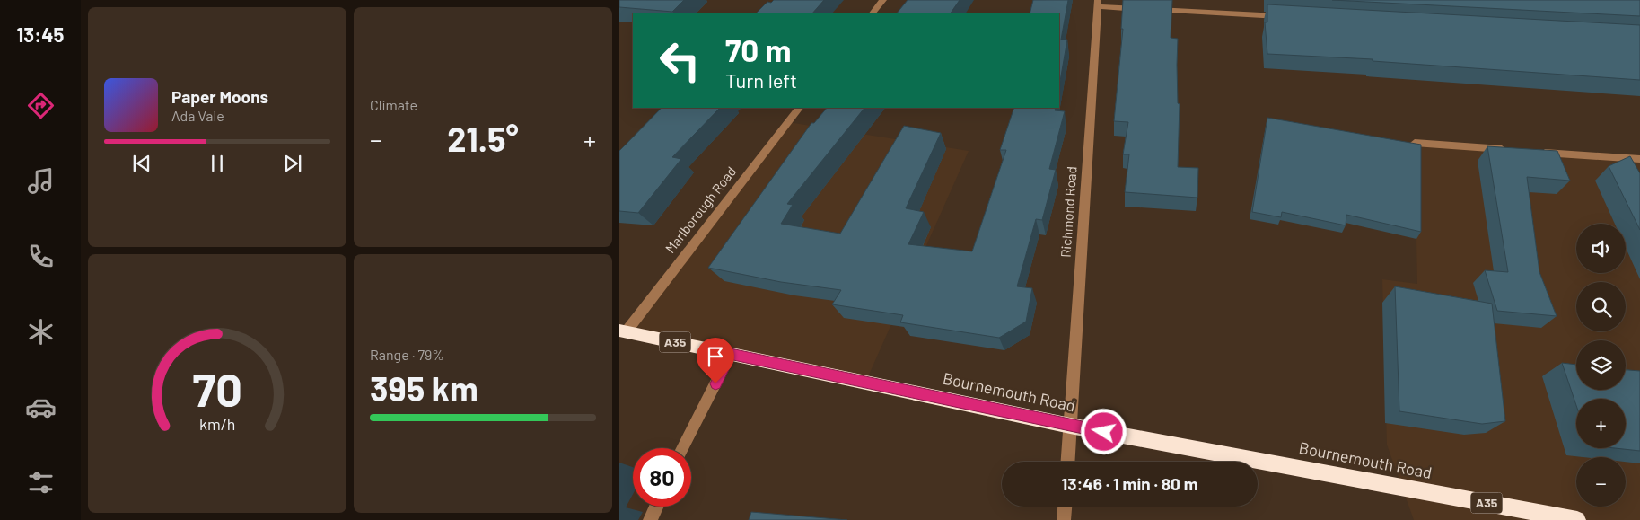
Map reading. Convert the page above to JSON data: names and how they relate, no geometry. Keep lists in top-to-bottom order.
{
  "streets": {
    "highway": ["A35", "Bournemouth Road"],
    "street": ["Marlborough Road", "Richmond Road"]
  },
  "crossings": [
    ["Marlborough Road", "Bournemouth Road"],
    ["Richmond Road", "Bournemouth Road"]
  ],
  "page": {
    "tabs": "13:45",
    "tile": [
      "Climate",
      ["Range · 79%", "395 km"]
    ],
    "turn": ["70 m", "Turn left"],
    "song": ["Paper Moons", "Ada Vale"],
    "heat": ["−", "21.5°", "+"],
    "map_buttons": ["+", "−"],
    "limit": "80",
    "trip": "13:46 · 1 min · 80 m",
    "gauge": ["70", "km/h"]
  }
}
